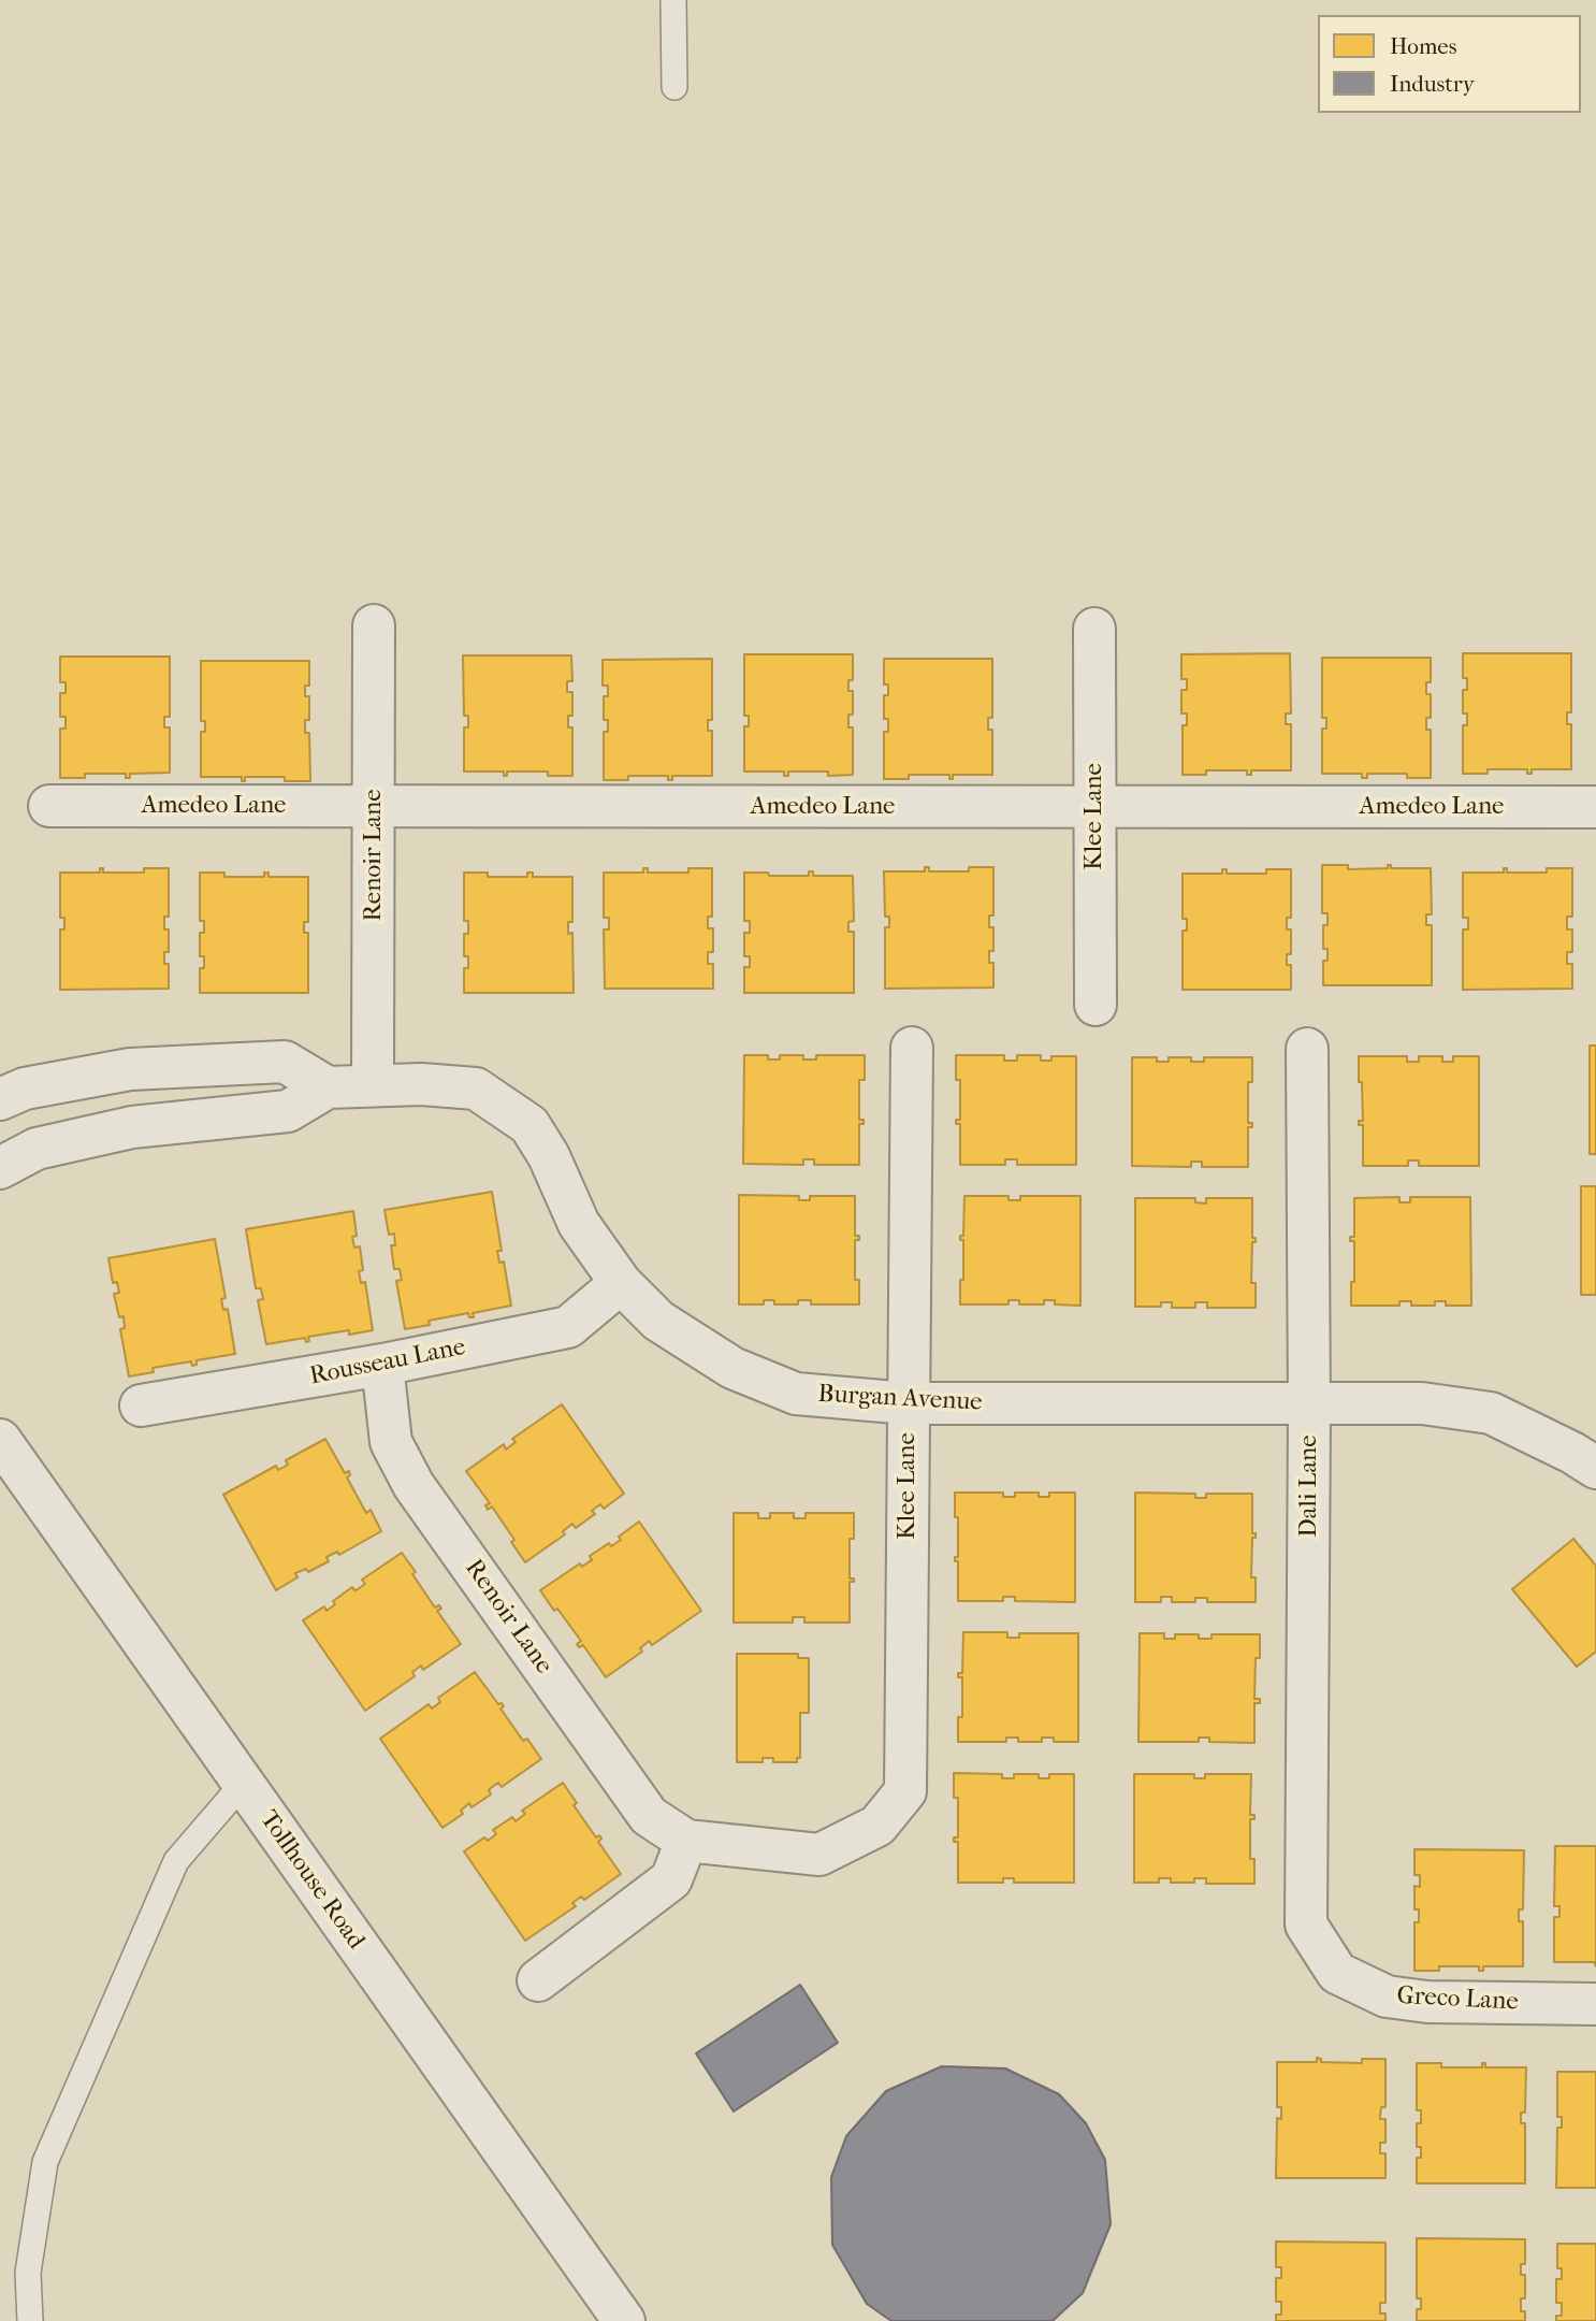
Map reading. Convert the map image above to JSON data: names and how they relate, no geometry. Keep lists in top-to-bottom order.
{
  "streets": {
    "street": [
      "Amedeo Lane",
      "Klee Lane",
      "Renoir Lane",
      "Rousseau Lane",
      "Burgan Avenue",
      "Dali Lane",
      "Tollhouse Road",
      "Greco Lane"
    ]
  },
  "crossings": [
    ["Amedeo Lane", "Klee Lane"],
    ["Amedeo Lane", "Renoir Lane"],
    ["Klee Lane", "Renoir Lane"],
    ["Klee Lane", "Burgan Avenue"],
    ["Renoir Lane", "Rousseau Lane"],
    ["Renoir Lane", "Burgan Avenue"],
    ["Rousseau Lane", "Burgan Avenue"],
    ["Burgan Avenue", "Dali Lane"],
    ["Dali Lane", "Greco Lane"]
  ],
  "legend": ["Homes", "Industry"]
}
